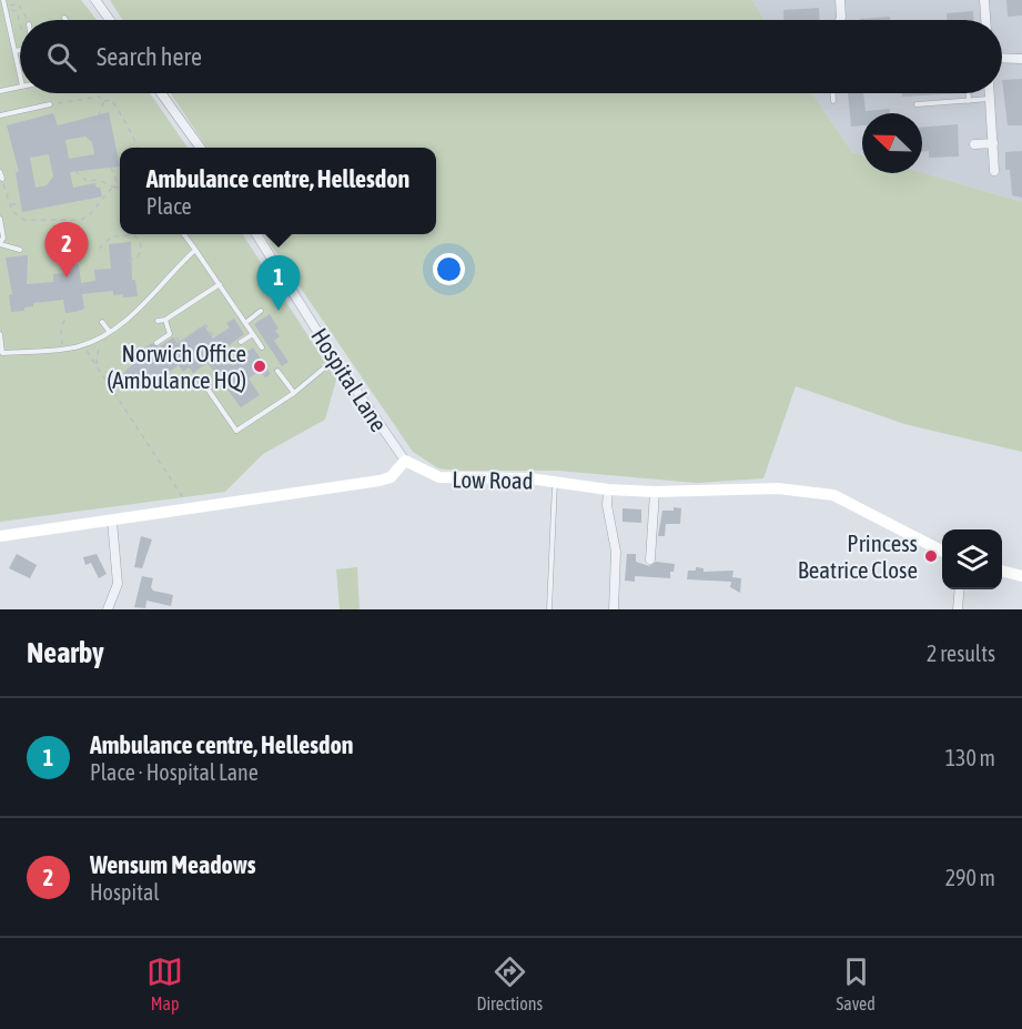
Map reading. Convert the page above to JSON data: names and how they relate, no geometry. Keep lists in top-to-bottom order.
{
  "streets": {
    "street": ["Hospital Lane", "Low Road"]
  },
  "crossings": [
    ["Hospital Lane", "Low Road"]
  ],
  "places": ["Norwich Office (Ambulance HQ)", "Princess Beatrice Close"],
  "north": "top left",
  "page": {
    "search": "Search here",
    "popup": ["Ambulance centre, Hellesdon", "Place"],
    "pins": ["2", "1"],
    "heading": ["Nearby", "2 results"],
    "list": [
      {
        "mark": "1",
        "name": "Ambulance centre, Hellesdon",
        "note": "Place · Hospital Lane",
        "value": "130 m"
      },
      {
        "mark": "2",
        "name": "Wensum Meadows",
        "note": "Hospital",
        "value": "290 m"
      }
    ],
    "nav": ["Map", "Directions", "Saved"]
  }
}
